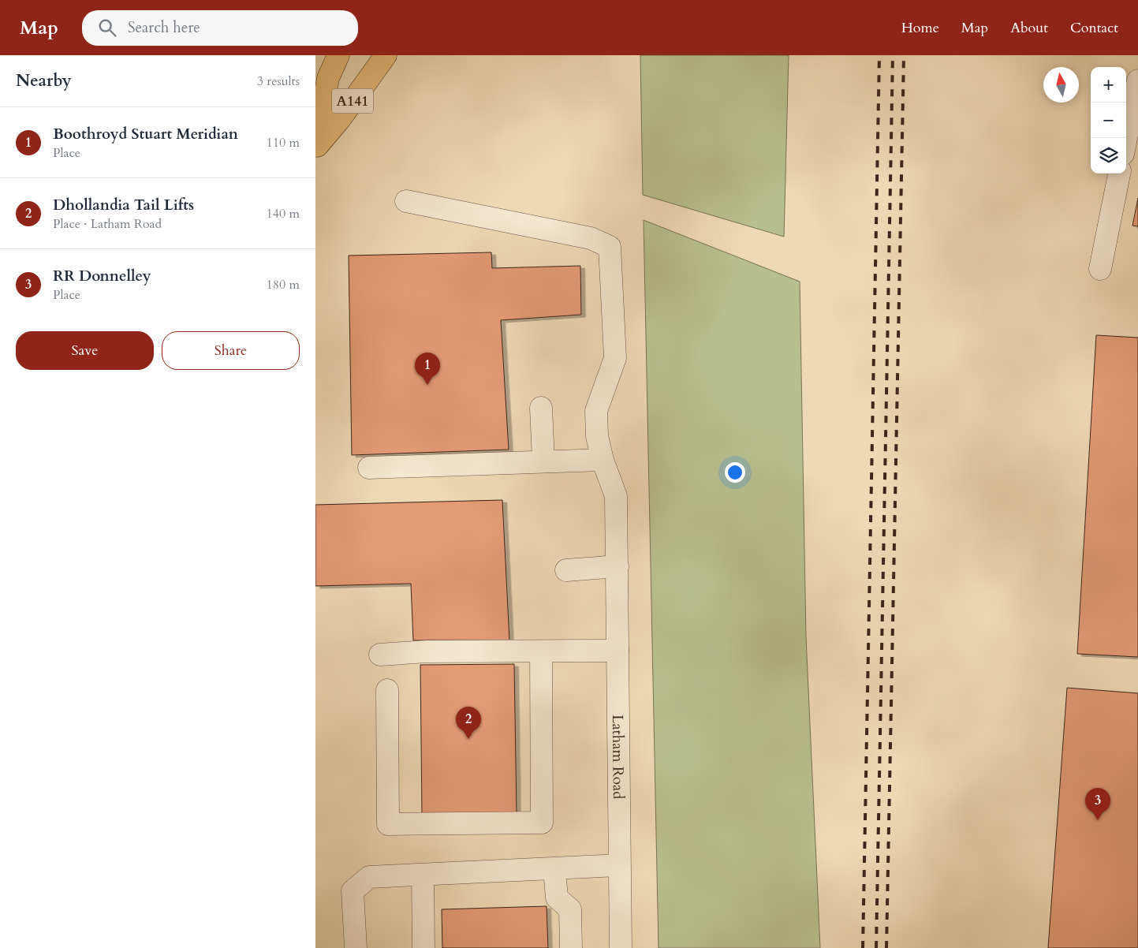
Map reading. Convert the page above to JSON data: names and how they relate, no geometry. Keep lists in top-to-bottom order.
{
  "streets": {
    "highway": ["A141"],
    "street": ["Latham Road"]
  },
  "north": "top",
  "page": {
    "header": "Map",
    "search": "Search here",
    "nav": [
      "Home",
      "Map",
      "About",
      "Contact"
    ],
    "heading": ["Nearby", "3 results"],
    "map_buttons": ["+", "−"],
    "list": [
      {
        "mark": "1",
        "name": "Boothroyd Stuart Meridian",
        "note": "Place",
        "value": "110 m"
      },
      {
        "mark": "2",
        "name": "Dhollandia Tail Lifts",
        "note": "Place · Latham Road",
        "value": "140 m"
      },
      {
        "mark": "3",
        "name": "RR Donnelley",
        "note": "Place",
        "value": "180 m"
      }
    ],
    "buttons": ["Save", "Share"],
    "pins": ["1", "2", "3"]
  }
}
